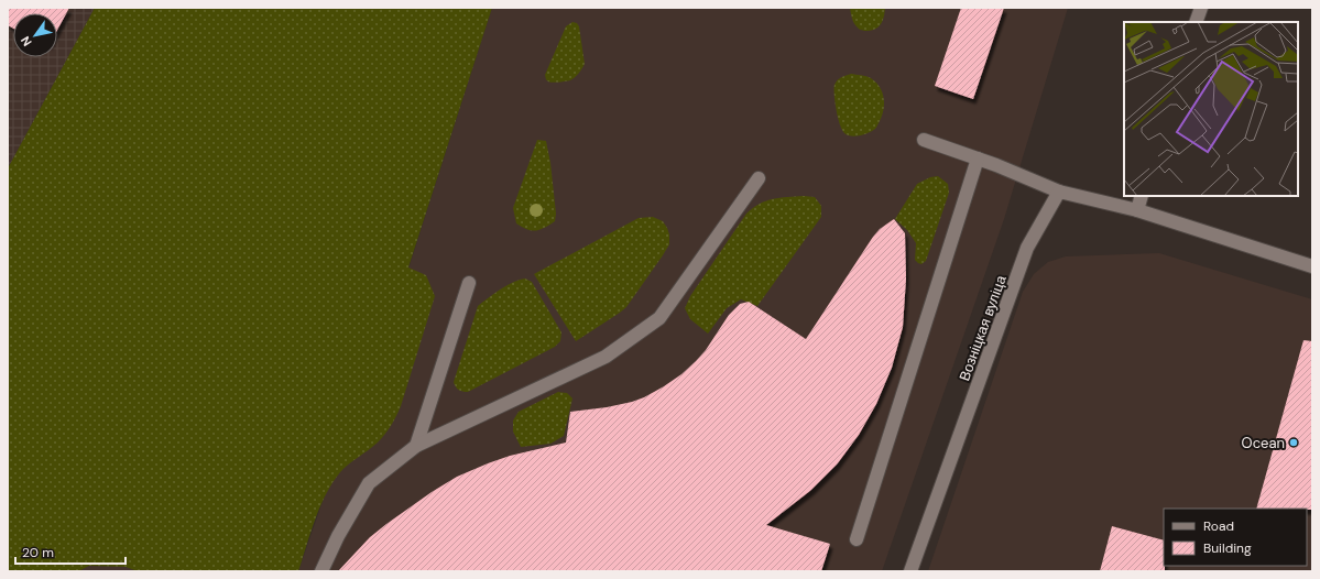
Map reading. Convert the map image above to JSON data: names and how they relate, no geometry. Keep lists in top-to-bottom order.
{
  "streets": {
    "lane": ["Возніцкая вуліца"]
  },
  "places": ["Ocean"],
  "legend": ["Road", "Building"],
  "scale_bar": "20 m",
  "north": "bottom left"
}
